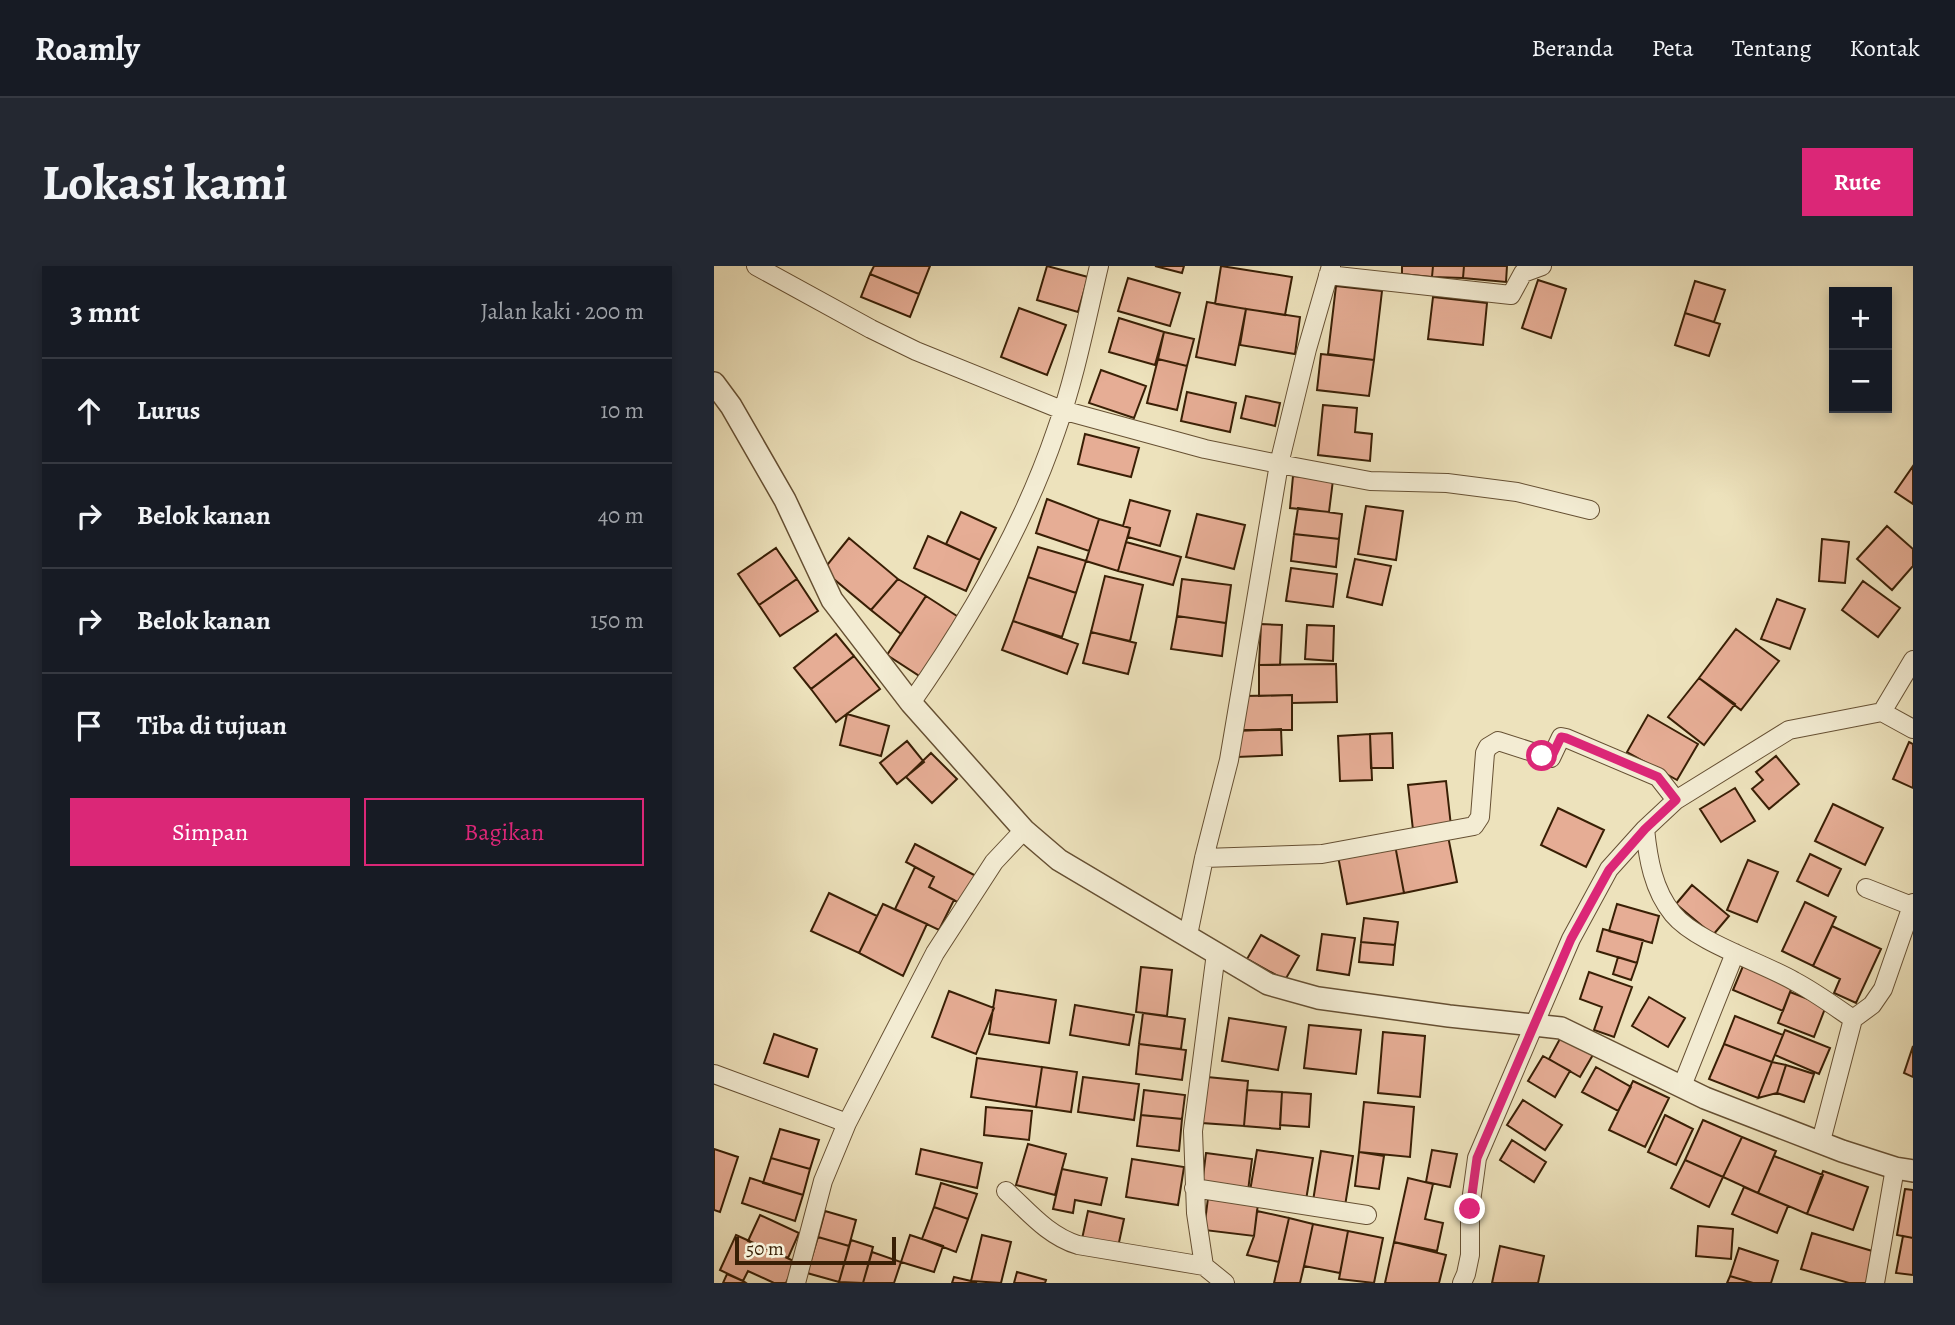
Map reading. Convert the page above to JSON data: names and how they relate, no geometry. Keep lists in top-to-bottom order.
{
  "scale_bar": "50 m",
  "page": {
    "header": "Roamly",
    "nav": [
      "Beranda",
      "Peta",
      "Tentang",
      "Kontak"
    ],
    "buttons": [
      "Rute",
      ["Simpan", "Bagikan"]
    ],
    "title": "Lokasi kami",
    "heading": ["3 mnt", "Jalan kaki · 200 m"],
    "map_buttons": ["+", "−"],
    "list": [
      ["Lurus", "10 m"],
      ["Belok kanan", "40 m"],
      ["Belok kanan", "150 m"],
      "Tiba di tujuan"
    ],
    "scale": "50 m"
  }
}
